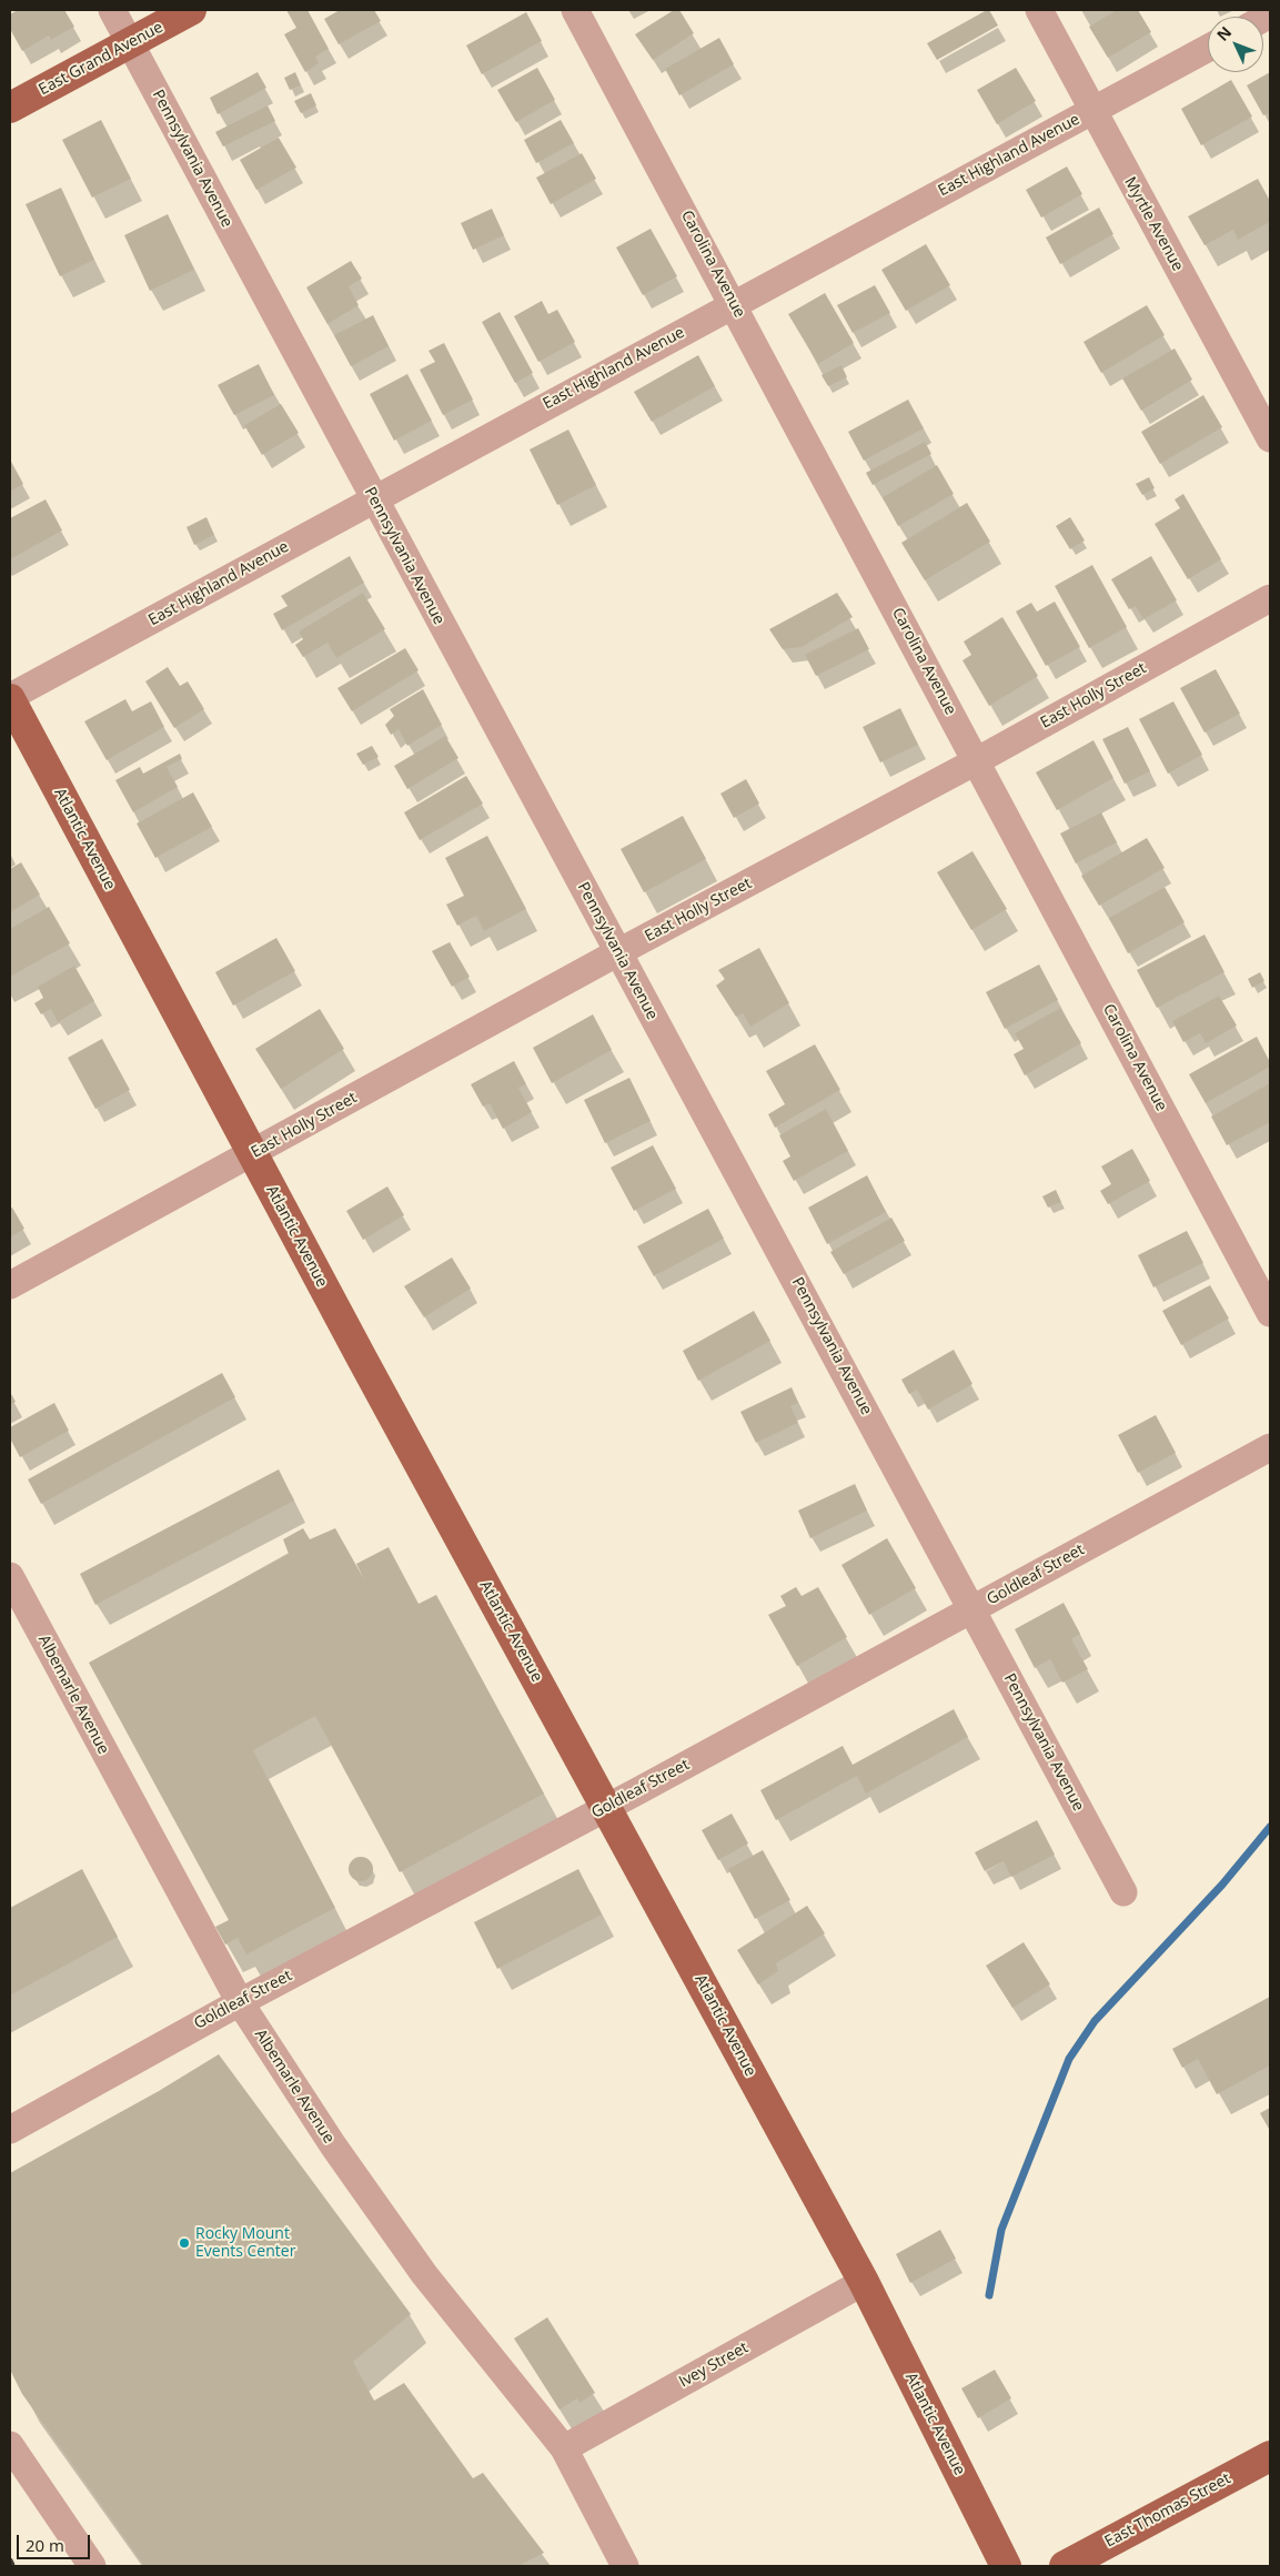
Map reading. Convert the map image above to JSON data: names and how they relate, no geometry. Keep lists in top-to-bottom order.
{
  "streets": {
    "main road": ["East Grand Avenue", "Atlantic Avenue", "East Thomas Street"],
    "street": [
      "East Highland Avenue",
      "Pennsylvania Avenue",
      "Myrtle Avenue",
      "Carolina Avenue",
      "East Holly Street",
      "Goldleaf Street",
      "Albemarle Avenue",
      "Ivey Street"
    ]
  },
  "crossings": [
    ["East Grand Avenue", "Pennsylvania Avenue"],
    ["East Highland Avenue", "Pennsylvania Avenue"],
    ["East Highland Avenue", "Myrtle Avenue"],
    ["East Highland Avenue", "Carolina Avenue"],
    ["East Highland Avenue", "Atlantic Avenue"],
    ["Pennsylvania Avenue", "East Holly Street"],
    ["Pennsylvania Avenue", "Goldleaf Street"],
    ["Carolina Avenue", "East Holly Street"],
    ["East Holly Street", "Atlantic Avenue"],
    ["Atlantic Avenue", "Goldleaf Street"],
    ["Atlantic Avenue", "Ivey Street"],
    ["Goldleaf Street", "Albemarle Avenue"],
    ["Albemarle Avenue", "Ivey Street"]
  ],
  "places": ["Rocky Mount Events Center"],
  "scale_bar": "20 m",
  "north": "top left"
}
